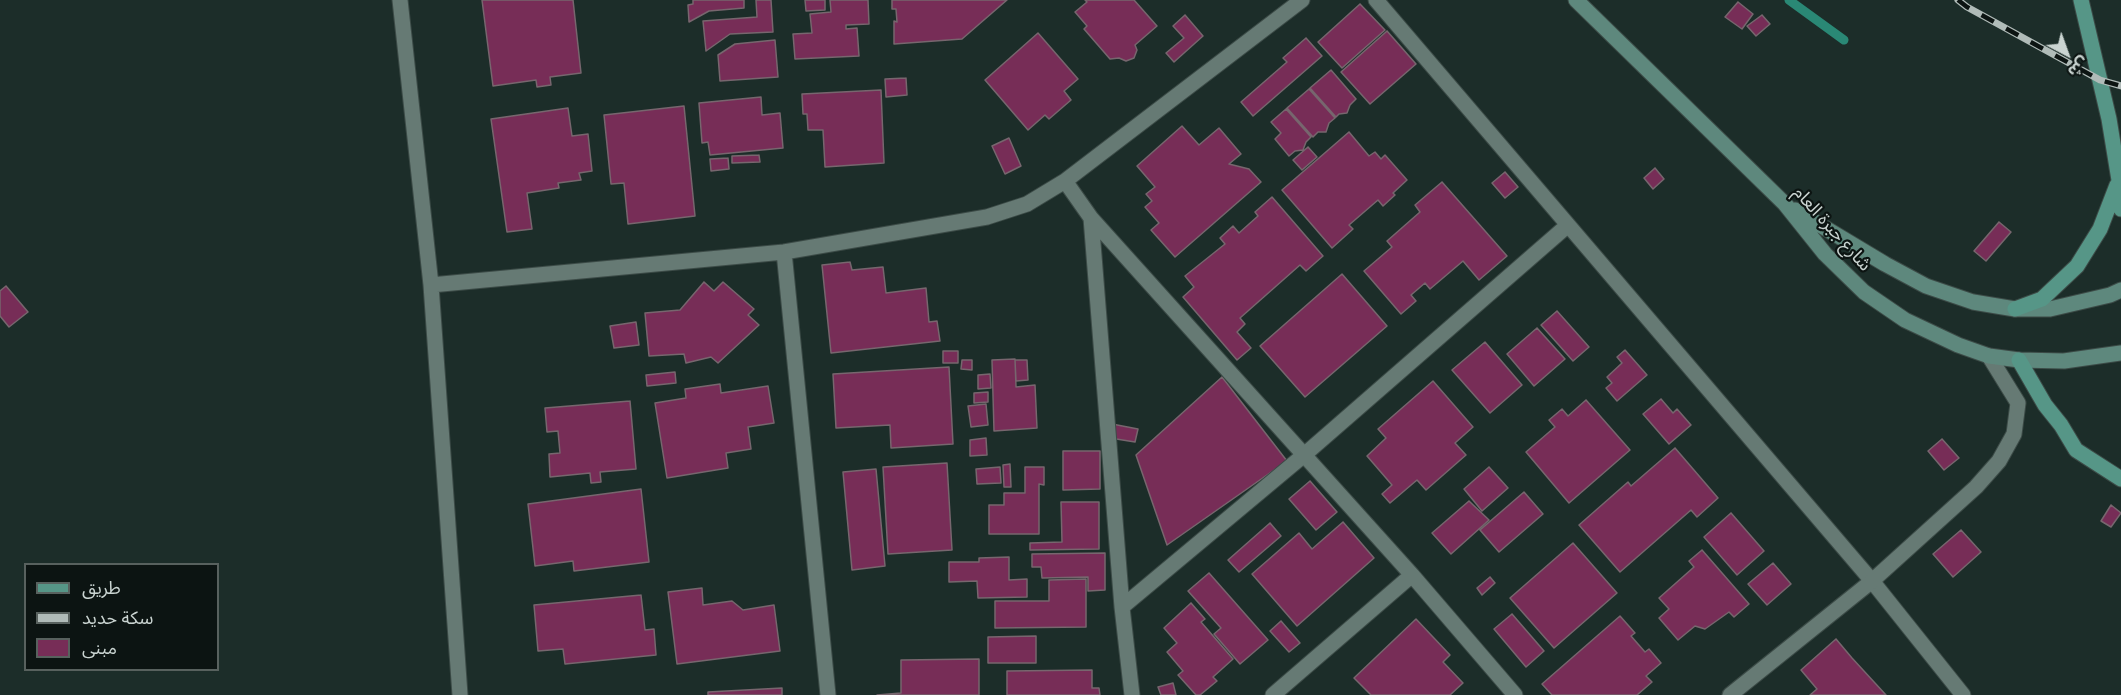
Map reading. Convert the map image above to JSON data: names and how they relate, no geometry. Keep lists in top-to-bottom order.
{
  "streets": {
    "main road": ["شارع جبرة العام"]
  },
  "legend": ["طريق", "سكة حديد", "مبنى"],
  "north": "bottom right"
}
